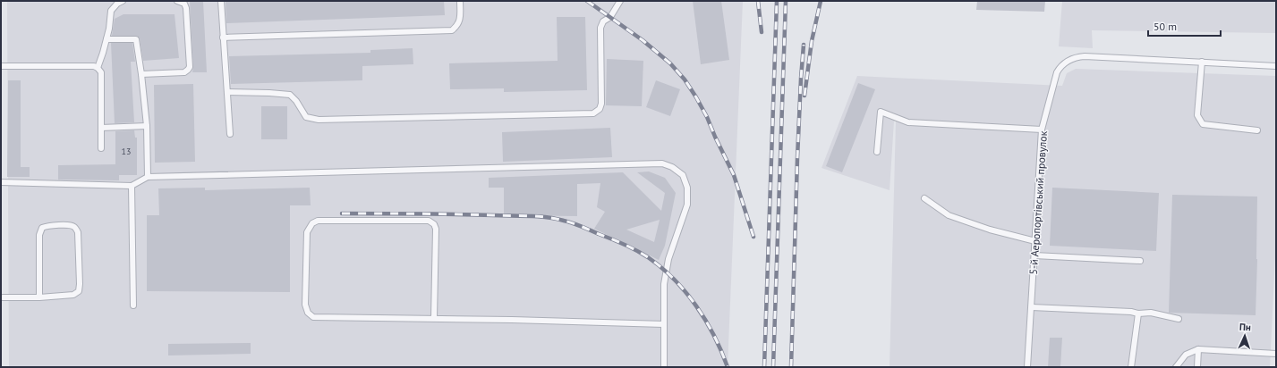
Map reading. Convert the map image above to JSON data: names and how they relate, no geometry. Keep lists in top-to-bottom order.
{
  "streets": {
    "lane": ["5-й Аеропортівський провулок"]
  },
  "house_numbers": ["13"],
  "scale_bar": "50 m",
  "north": "top"
}
